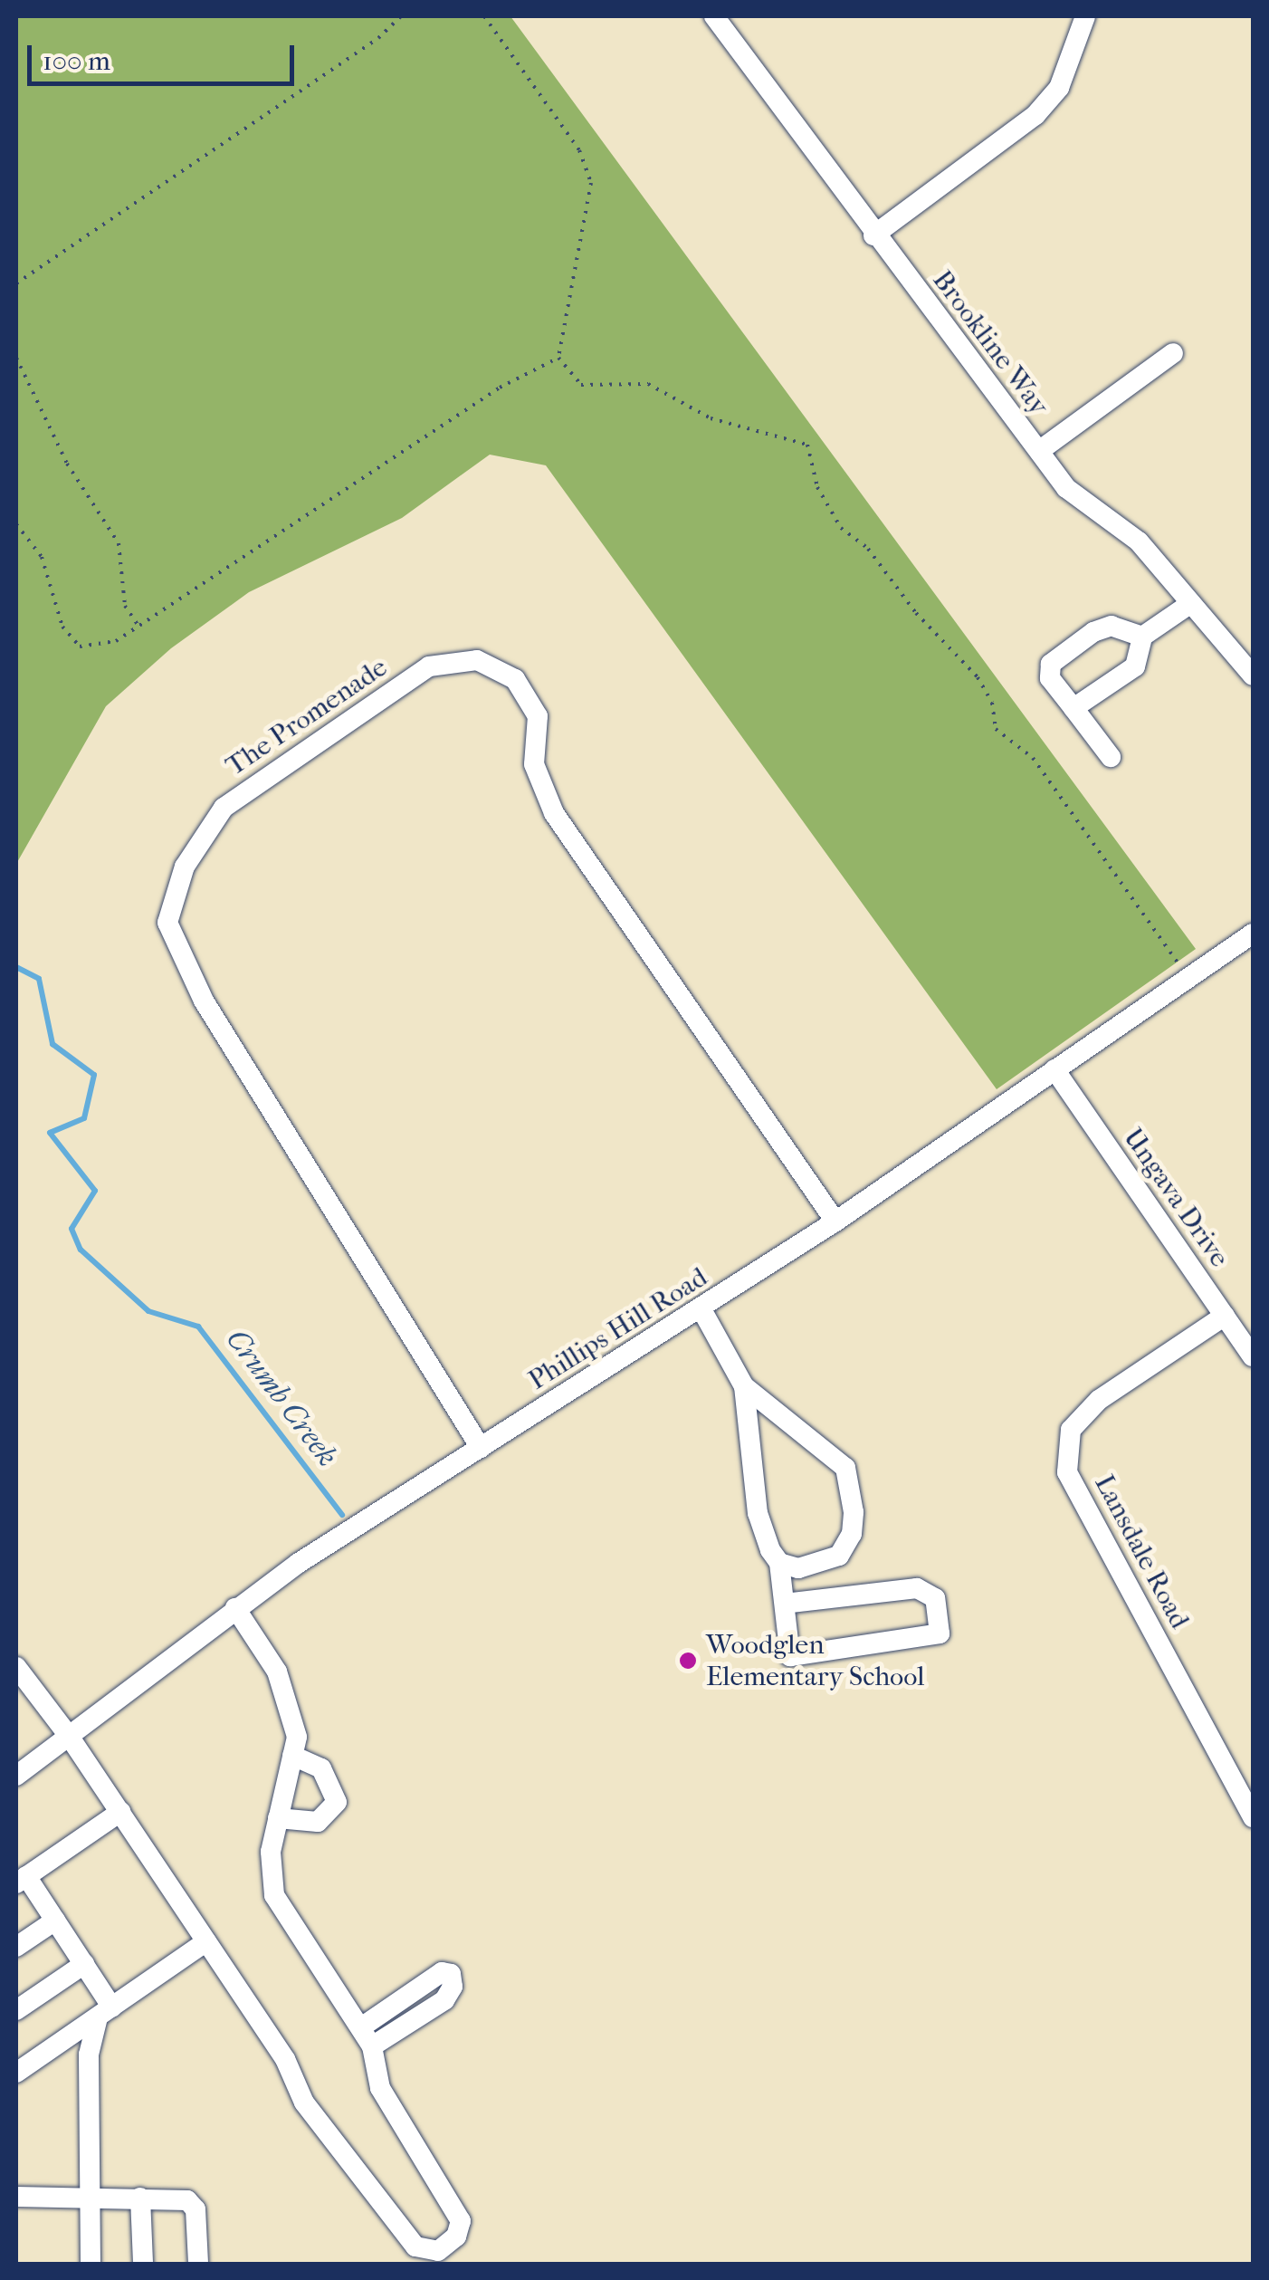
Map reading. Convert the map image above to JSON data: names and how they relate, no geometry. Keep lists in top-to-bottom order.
{
  "streets": {
    "street": [
      "Brookline Way",
      "The Promenade",
      "Ungava Drive",
      "Phillips Hill Road",
      "Lansdale Road"
    ]
  },
  "crossings": [
    ["The Promenade", "Phillips Hill Road"],
    ["Ungava Drive", "Phillips Hill Road"],
    ["Ungava Drive", "Lansdale Road"]
  ],
  "water": ["Crumb Creek"],
  "places": ["Woodglen Elementary School"],
  "scale_bar": "100 m"
}
